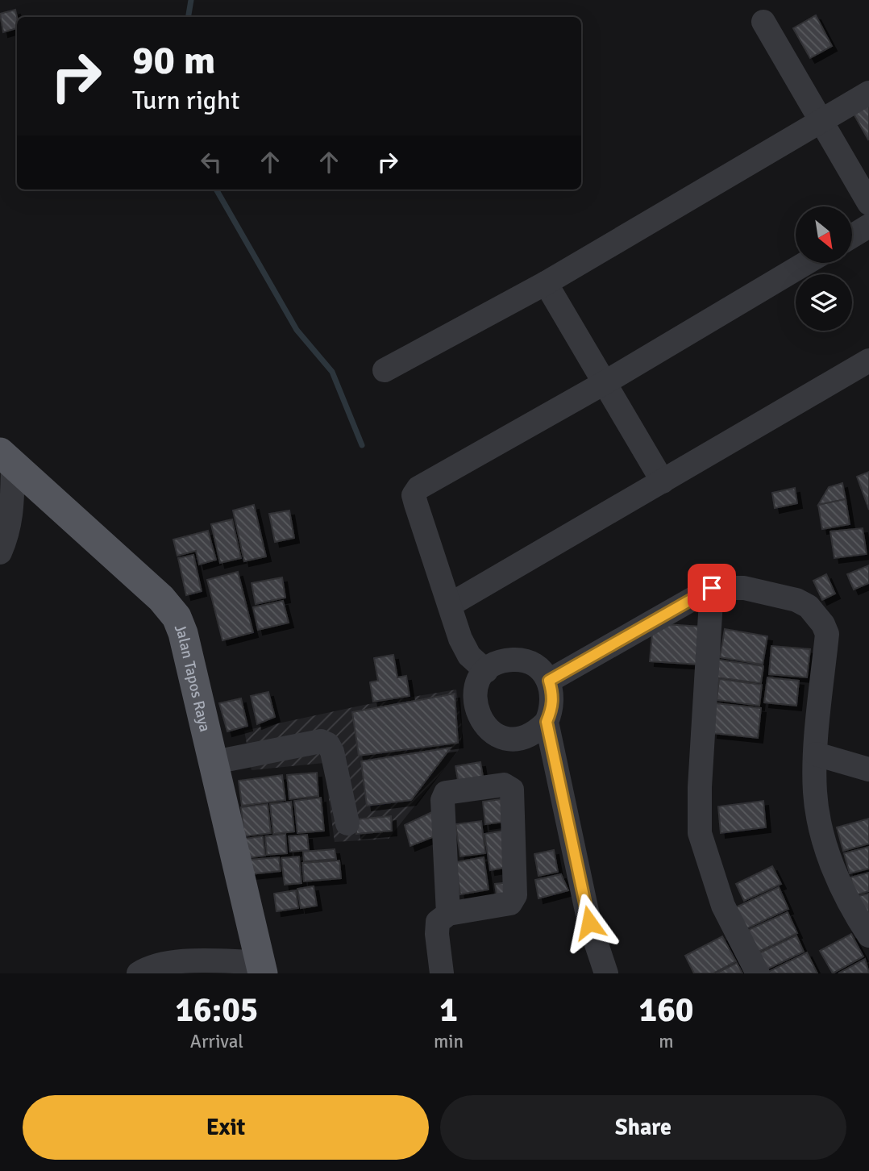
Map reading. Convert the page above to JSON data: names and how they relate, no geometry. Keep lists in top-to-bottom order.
{
  "streets": {
    "main road": ["Jalan Tapos Raya"]
  },
  "north": "bottom right",
  "page": {
    "turn": ["90 m", "Turn right"],
    "eta": [
      "16:05",
      "Arrival",
      "1",
      "min",
      "160",
      "m"
    ],
    "buttons": ["Exit", "Share"]
  }
}
